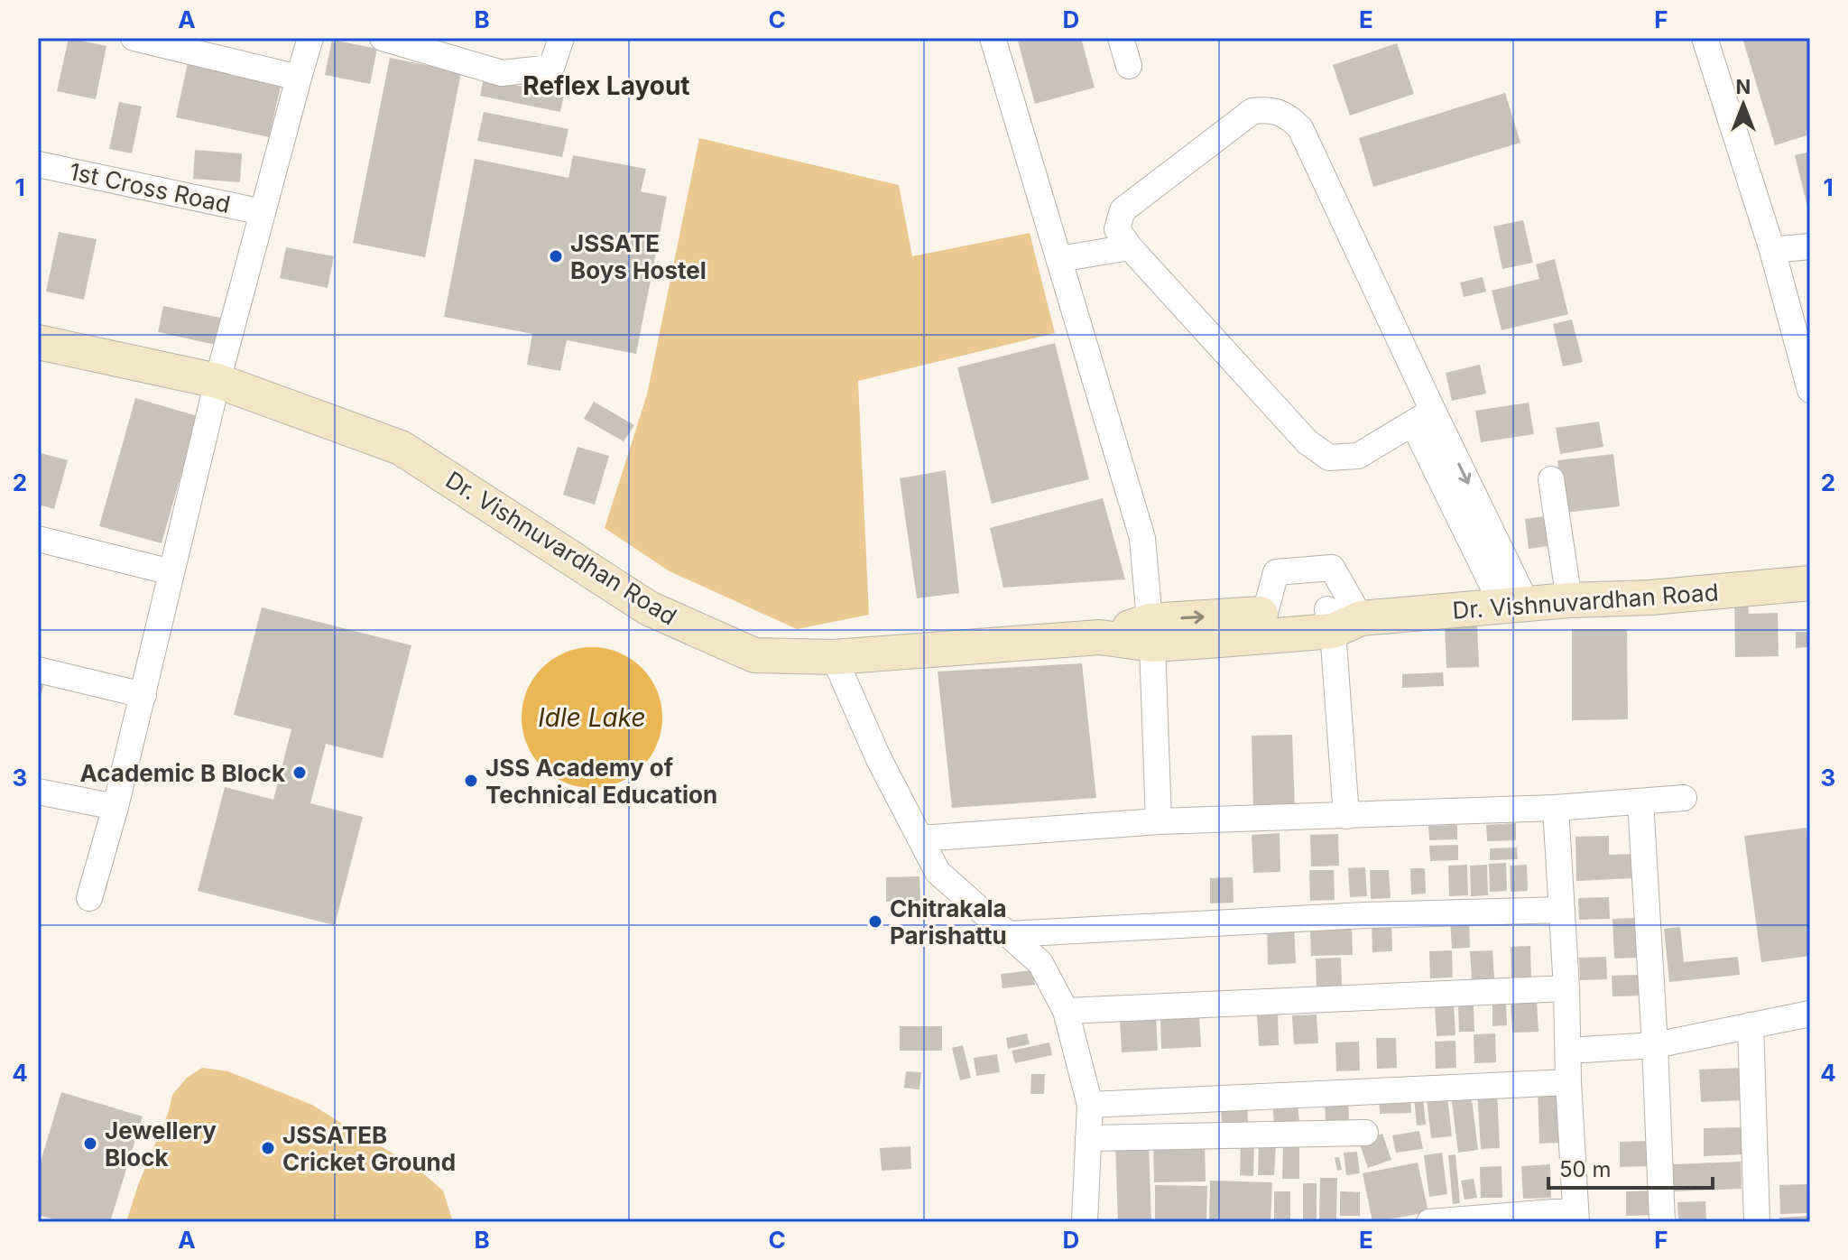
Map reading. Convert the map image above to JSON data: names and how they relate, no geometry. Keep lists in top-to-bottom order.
{
  "streets": {
    "main road": ["Dr. Vishnuvardhan Road"],
    "street": ["1st Cross Road"]
  },
  "districts": ["Reflex Layout"],
  "water": ["Idle Lake"],
  "places": [
    "JSSATE Boys Hostel",
    "Academic B Block",
    "JSS Academy of Technical Education",
    "Chitrakala Parishattu",
    "Jewellery Block",
    "JSSATEB Cricket Ground"
  ],
  "scale_bar": "50 m",
  "north": "top",
  "grid": {
    "columns": [
      "A",
      "B",
      "C",
      "D",
      "E",
      "F"
    ],
    "rows": [
      "1",
      "2",
      "3",
      "4"
    ]
  }
}
